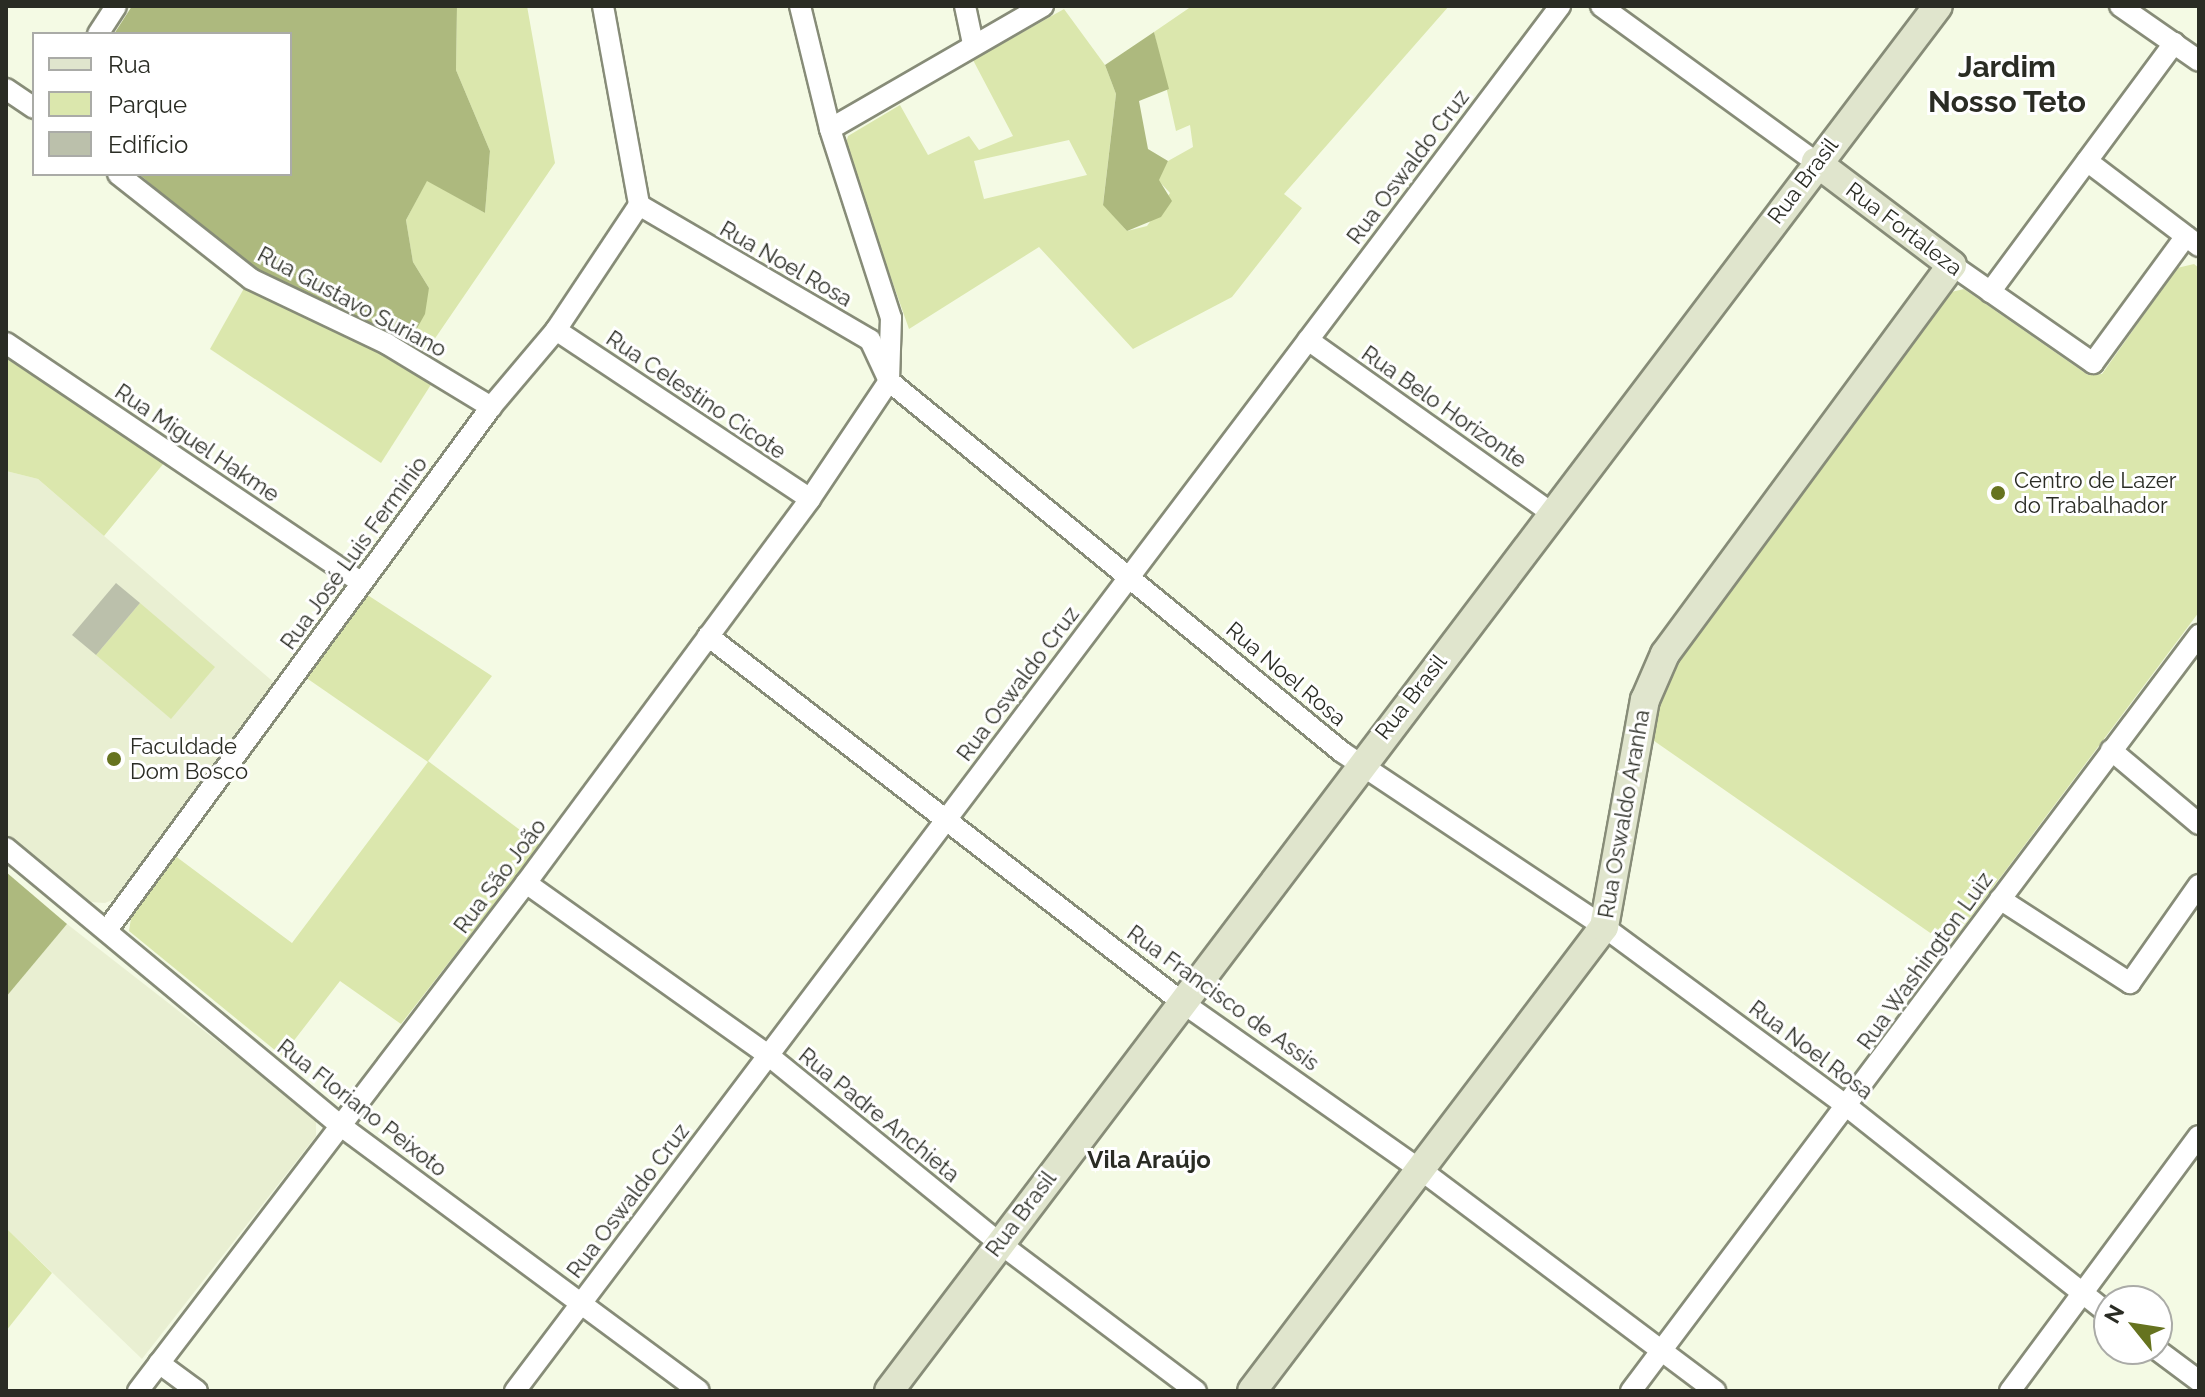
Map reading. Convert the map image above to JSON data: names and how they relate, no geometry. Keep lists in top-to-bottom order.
{
  "streets": {
    "street": [
      "Rua Oswaldo Cruz",
      "Rua Brasil",
      "Rua Fortaleza",
      "Rua Noel Rosa",
      "Rua Gustavo Suriano",
      "Rua Celestino Cicote",
      "Rua Belo Horizonte",
      "Rua Miguel Hakme",
      "Rua José Luis Ferminio",
      "Rua Oswaldo Aranha",
      "Rua São João",
      "Rua Washington Luiz",
      "Rua Francisco de Assis",
      "Rua Floriano Peixoto",
      "Rua Padre Anchieta"
    ]
  },
  "crossings": [
    ["Rua Oswaldo Cruz", "Rua Noel Rosa"],
    ["Rua Oswaldo Cruz", "Rua Belo Horizonte"],
    ["Rua Oswaldo Cruz", "Rua Francisco de Assis"],
    ["Rua Oswaldo Cruz", "Rua Floriano Peixoto"],
    ["Rua Oswaldo Cruz", "Rua Padre Anchieta"],
    ["Rua Brasil", "Rua Fortaleza"],
    ["Rua Brasil", "Rua Noel Rosa"],
    ["Rua Brasil", "Rua Belo Horizonte"],
    ["Rua Brasil", "Rua Francisco de Assis"],
    ["Rua Brasil", "Rua Padre Anchieta"],
    ["Rua Fortaleza", "Rua Oswaldo Aranha"],
    ["Rua Noel Rosa", "Rua José Luis Ferminio"],
    ["Rua Noel Rosa", "Rua Oswaldo Aranha"],
    ["Rua Noel Rosa", "Rua São João"],
    ["Rua Noel Rosa", "Rua Washington Luiz"],
    ["Rua Gustavo Suriano", "Rua José Luis Ferminio"],
    ["Rua Celestino Cicote", "Rua José Luis Ferminio"],
    ["Rua Celestino Cicote", "Rua São João"],
    ["Rua Miguel Hakme", "Rua José Luis Ferminio"],
    ["Rua José Luis Ferminio", "Rua Floriano Peixoto"],
    ["Rua Oswaldo Aranha", "Rua Francisco de Assis"],
    ["Rua São João", "Rua Francisco de Assis"],
    ["Rua São João", "Rua Floriano Peixoto"],
    ["Rua São João", "Rua Padre Anchieta"],
    ["Rua Washington Luiz", "Rua Francisco de Assis"]
  ],
  "districts": ["Jardim Nosso Teto", "Vila Araújo"],
  "places": ["Centro de Lazer do Trabalhador", "Faculdade Dom Bosco"],
  "legend": ["Rua", "Parque", "Edifício"],
  "north": "top left"
}
